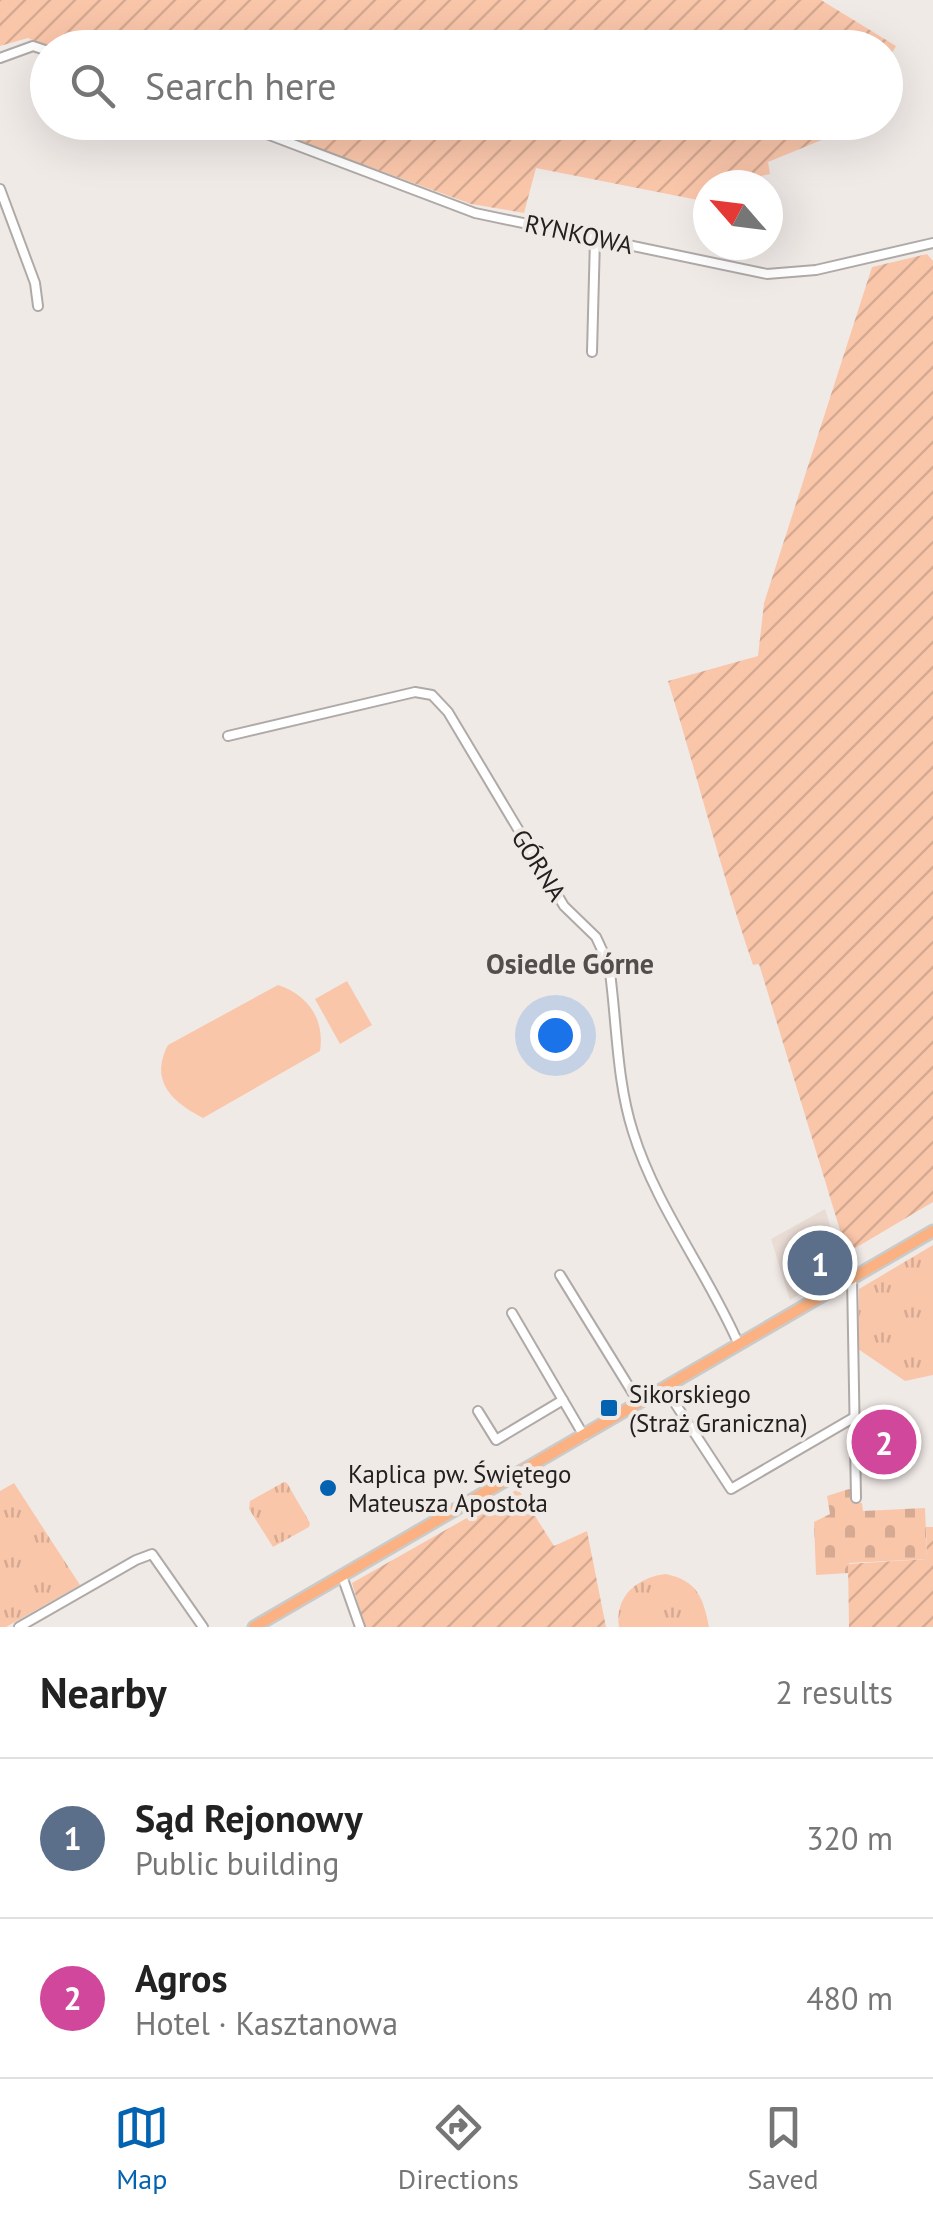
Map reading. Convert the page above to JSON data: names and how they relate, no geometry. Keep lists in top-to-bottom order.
{
  "streets": {
    "street": ["RYNKOWA", "GÓRNA"]
  },
  "districts": ["Osiedle Górne"],
  "places": {
    "transit": ["Sikorskiego (Straż Graniczna)"],
    "other": ["Kaplica pw. Świętego Mateusza Apostoła"]
  },
  "north": "top left",
  "page": {
    "search": "Search here",
    "pins": ["1", "2"],
    "heading": ["Nearby", "2 results"],
    "list": [
      {
        "mark": "1",
        "name": "Sąd Rejonowy",
        "note": "Public building",
        "value": "320 m"
      },
      {
        "mark": "2",
        "name": "Agros",
        "note": "Hotel · Kasztanowa",
        "value": "480 m"
      }
    ],
    "nav": ["Map", "Directions", "Saved"]
  }
}
